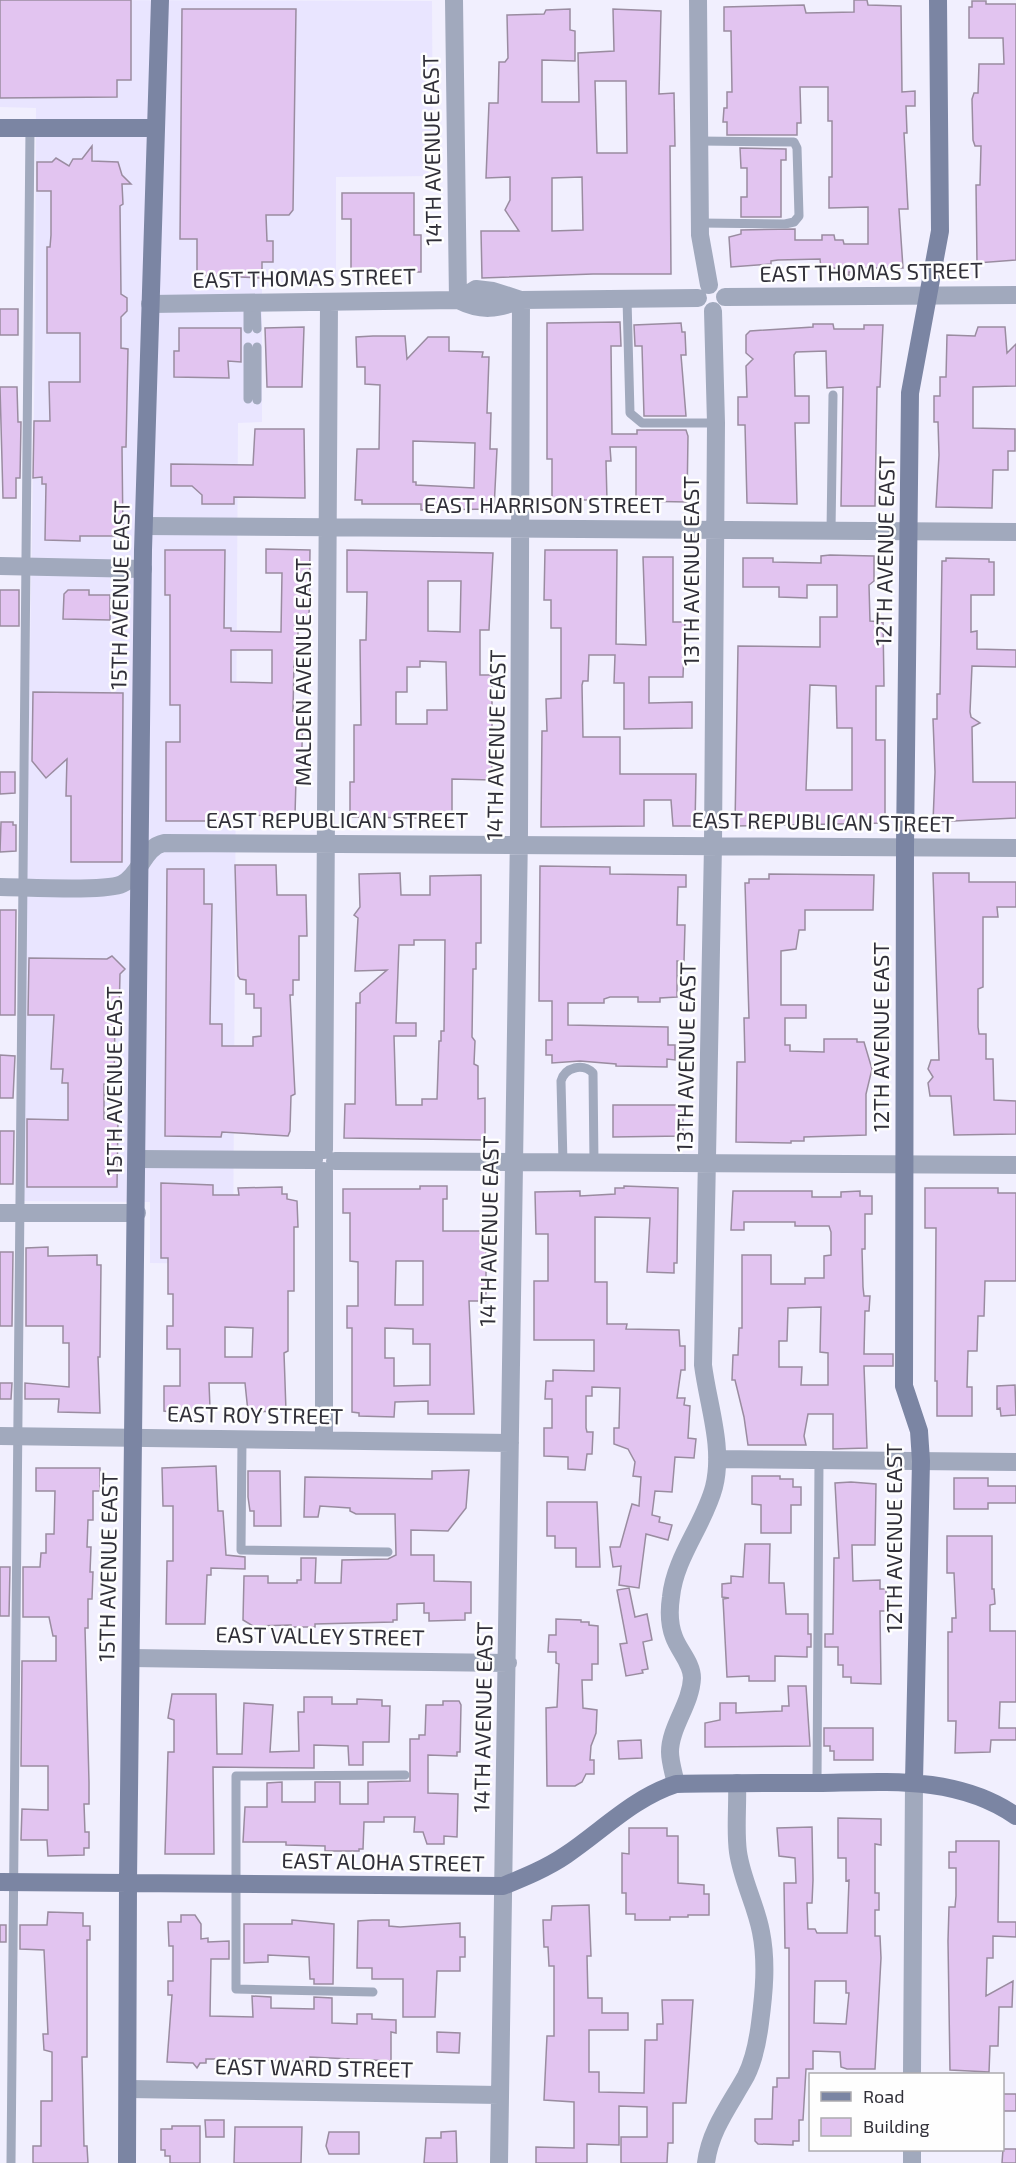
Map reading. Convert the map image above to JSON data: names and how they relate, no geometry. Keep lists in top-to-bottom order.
{
  "streets": {
    "street": [
      "14TH AVENUE EAST",
      "EAST THOMAS STREET",
      "EAST HARRISON STREET",
      "12TH AVENUE EAST",
      "13TH AVENUE EAST",
      "15TH AVENUE EAST",
      "MALDEN AVENUE EAST",
      "EAST REPUBLICAN STREET",
      "EAST ROY STREET",
      "EAST VALLEY STREET",
      "EAST ALOHA STREET",
      "EAST WARD STREET"
    ]
  },
  "crossings": [
    ["14TH AVENUE EAST", "EAST THOMAS STREET"],
    ["14TH AVENUE EAST", "EAST HARRISON STREET"],
    ["14TH AVENUE EAST", "EAST REPUBLICAN STREET"],
    ["14TH AVENUE EAST", "EAST ROY STREET"],
    ["14TH AVENUE EAST", "EAST VALLEY STREET"],
    ["14TH AVENUE EAST", "EAST ALOHA STREET"],
    ["14TH AVENUE EAST", "EAST WARD STREET"],
    ["EAST THOMAS STREET", "12TH AVENUE EAST"],
    ["EAST THOMAS STREET", "13TH AVENUE EAST"],
    ["EAST THOMAS STREET", "15TH AVENUE EAST"],
    ["EAST THOMAS STREET", "MALDEN AVENUE EAST"],
    ["EAST HARRISON STREET", "12TH AVENUE EAST"],
    ["EAST HARRISON STREET", "13TH AVENUE EAST"],
    ["EAST HARRISON STREET", "15TH AVENUE EAST"],
    ["EAST HARRISON STREET", "MALDEN AVENUE EAST"],
    ["12TH AVENUE EAST", "EAST REPUBLICAN STREET"],
    ["12TH AVENUE EAST", "EAST ALOHA STREET"],
    ["13TH AVENUE EAST", "EAST REPUBLICAN STREET"],
    ["13TH AVENUE EAST", "EAST ALOHA STREET"],
    ["15TH AVENUE EAST", "EAST REPUBLICAN STREET"],
    ["15TH AVENUE EAST", "EAST ROY STREET"],
    ["15TH AVENUE EAST", "EAST VALLEY STREET"],
    ["15TH AVENUE EAST", "EAST ALOHA STREET"],
    ["15TH AVENUE EAST", "EAST WARD STREET"],
    ["MALDEN AVENUE EAST", "EAST REPUBLICAN STREET"],
    ["MALDEN AVENUE EAST", "EAST ROY STREET"]
  ],
  "legend": ["Road", "Building"]
}
